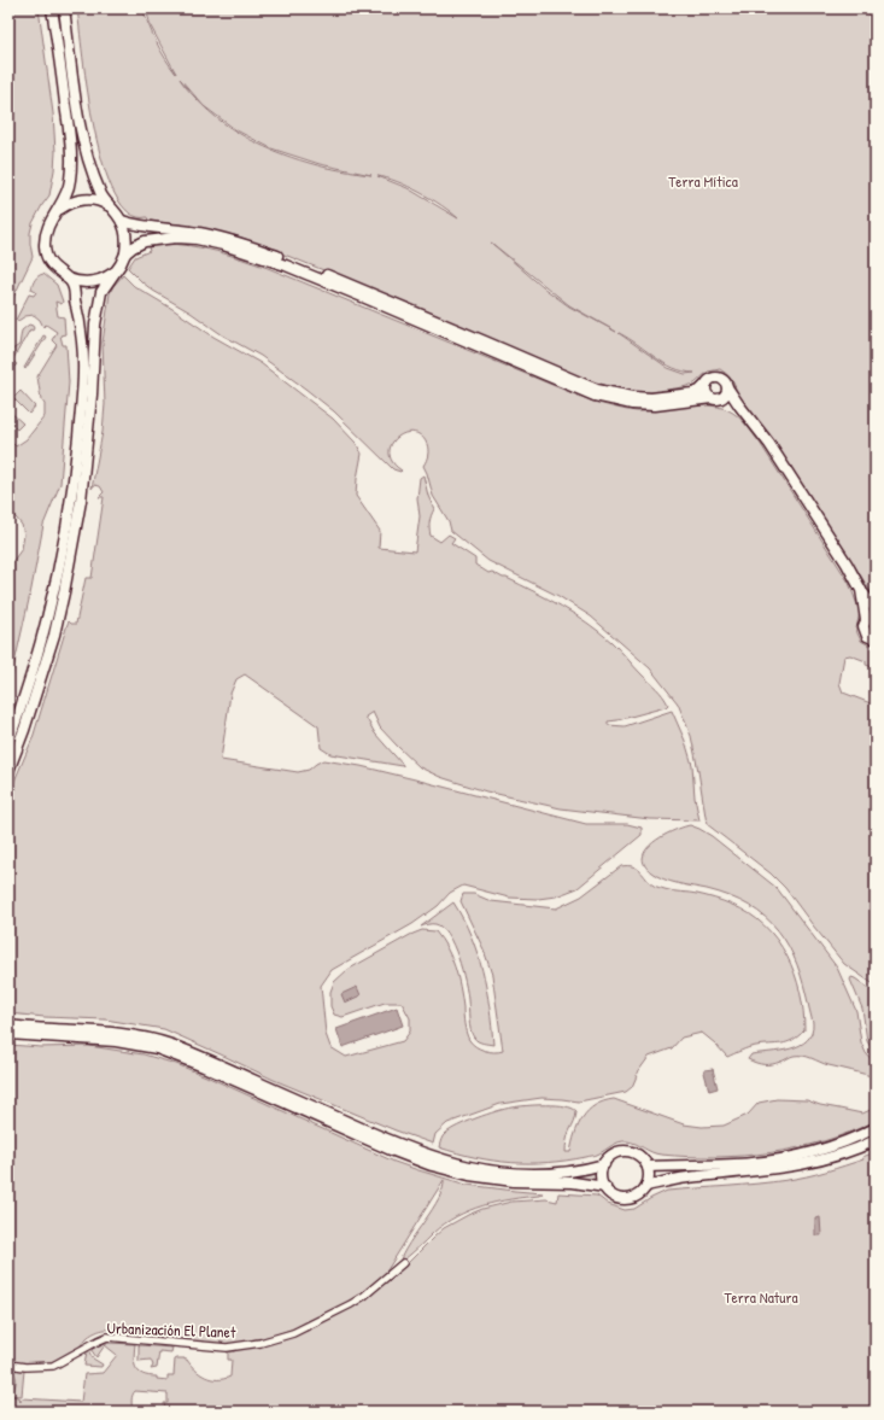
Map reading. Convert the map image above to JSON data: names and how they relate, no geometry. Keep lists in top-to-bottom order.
{
  "streets": {
    "street": ["Urbanización El Planet"]
  },
  "parks": ["Terra Mítica", "Terra Natura"]
}
